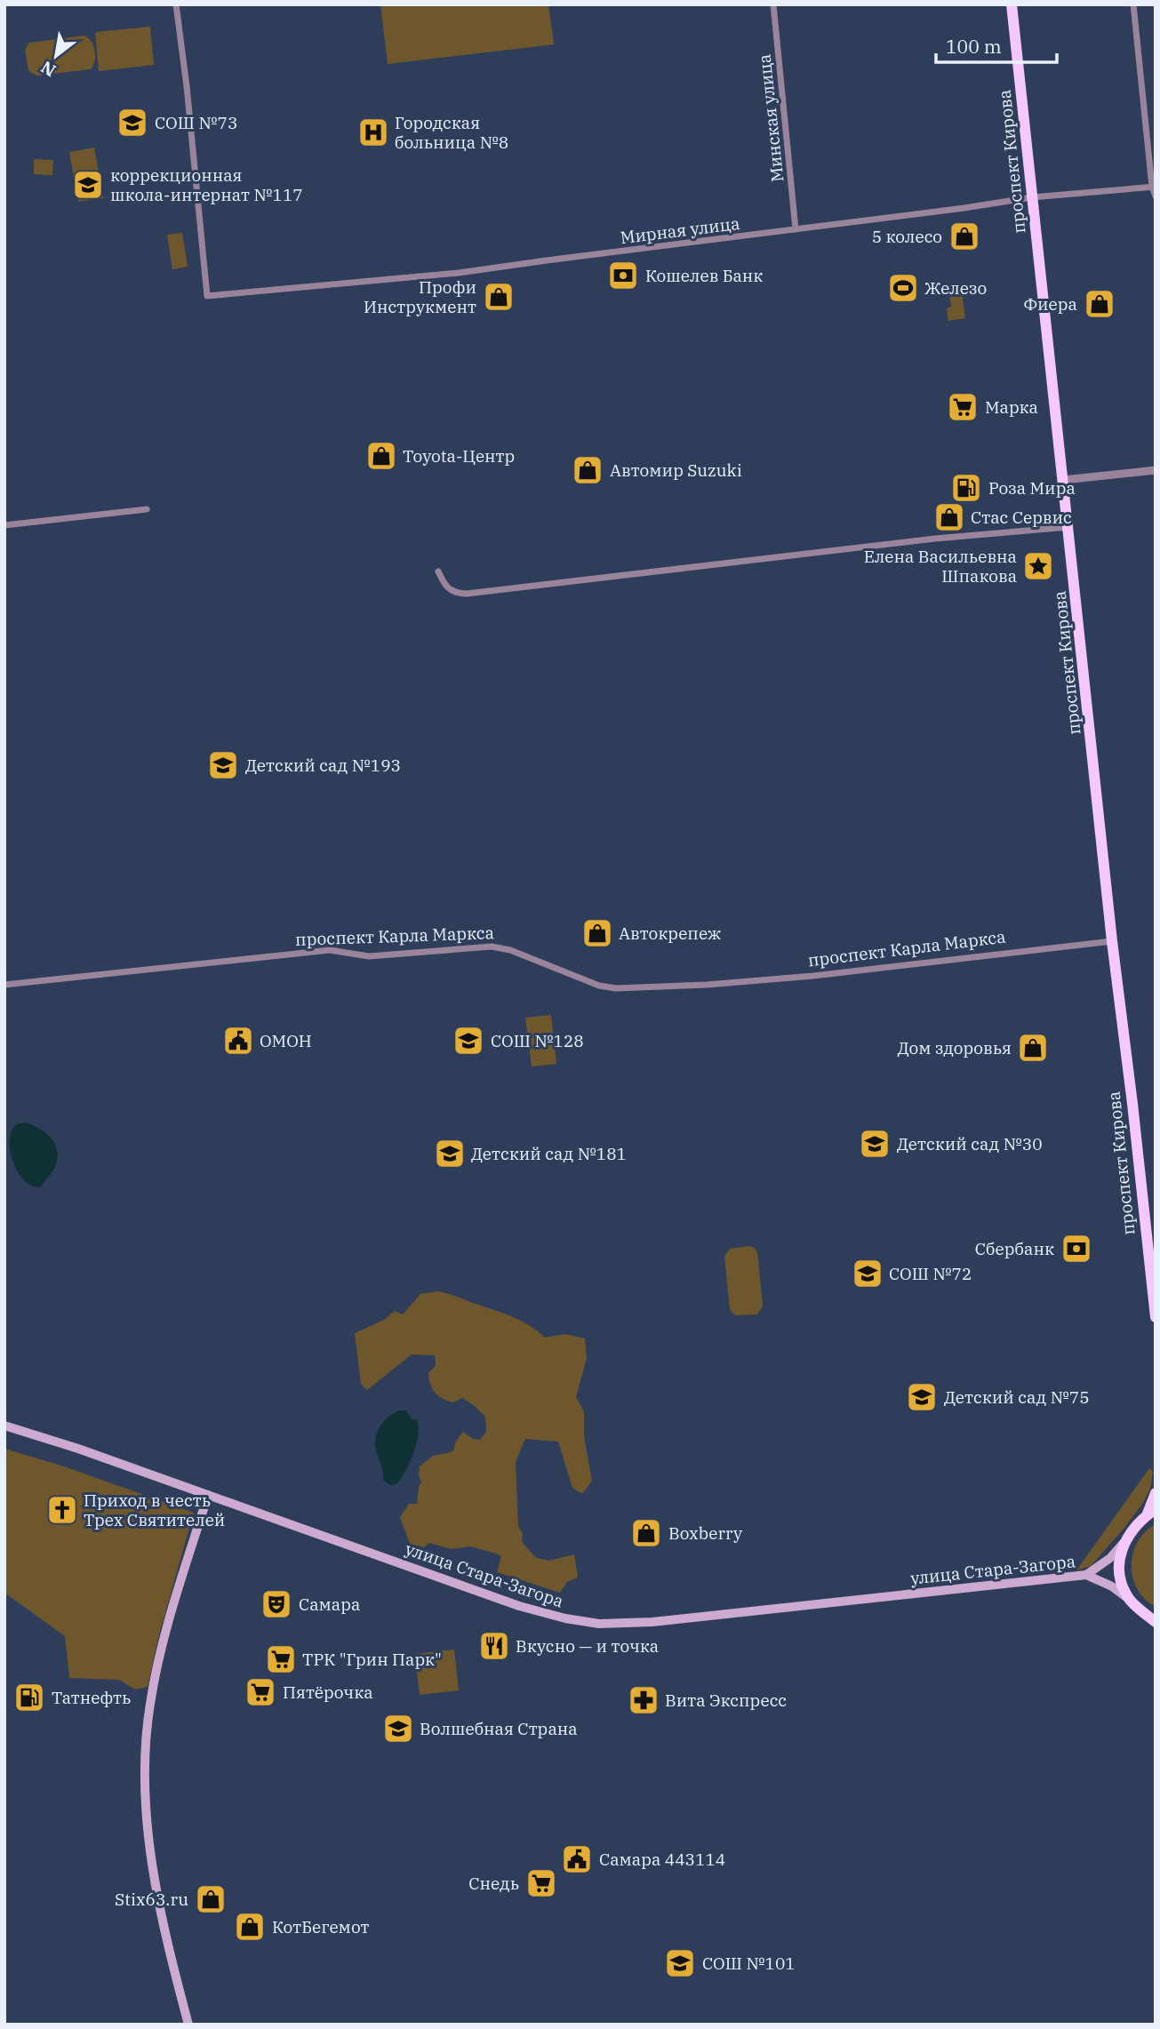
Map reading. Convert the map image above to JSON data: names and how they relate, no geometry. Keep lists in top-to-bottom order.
{
  "streets": {
    "main road": ["проспект Кирова", "улица Стара-Загора"],
    "street": ["Минская улица", "Мирная улица", "проспект Карла Маркса"]
  },
  "crossings": [
    ["Минская улица", "Мирная улица"],
    ["проспект Кирова", "Мирная улица"],
    ["проспект Кирова", "проспект Карла Маркса"]
  ],
  "places": {
    "school or university": [
      "СОШ №73",
      "коррекционная школа-интернат №117",
      "Детский сад №193",
      "СОШ №128",
      "Детский сад №30",
      "Детский сад №181",
      "СОШ №72",
      "Детский сад №75",
      "Волшебная Страна",
      "СОШ №101"
    ],
    "hospital": ["Городская больница №8"],
    "shop": [
      "5 колесо",
      "Профи Инструкмент",
      "Фиера",
      "Toyota-Центр",
      "Автомир Suzuki",
      "Стас Сервис",
      "Автокрепеж",
      "Дом здоровья",
      "Boxberry",
      "Stix63.ru",
      "КотБегемот"
    ],
    "bank": ["Кошелев Банк", "Сбербанк"],
    "sports": ["Железо"],
    "supermarket": [
      "Марка",
      "ТРК \"Грин Парк\"",
      "Пятёрочка",
      "Снедь"
    ],
    "fuel station": ["Роза Мира", "Татнефть"],
    "place": ["Елена Васильевна Шпакова"],
    "public building": ["ОМОН", "Самара 443114"],
    "church": ["Приход в честь Трех Святителей"],
    "theatre": ["Самара"],
    "restaurant": ["Вкусно — и точка"],
    "pharmacy": ["Вита Экспресс"]
  },
  "scale_bar": "100 m",
  "north": "bottom left"
}
